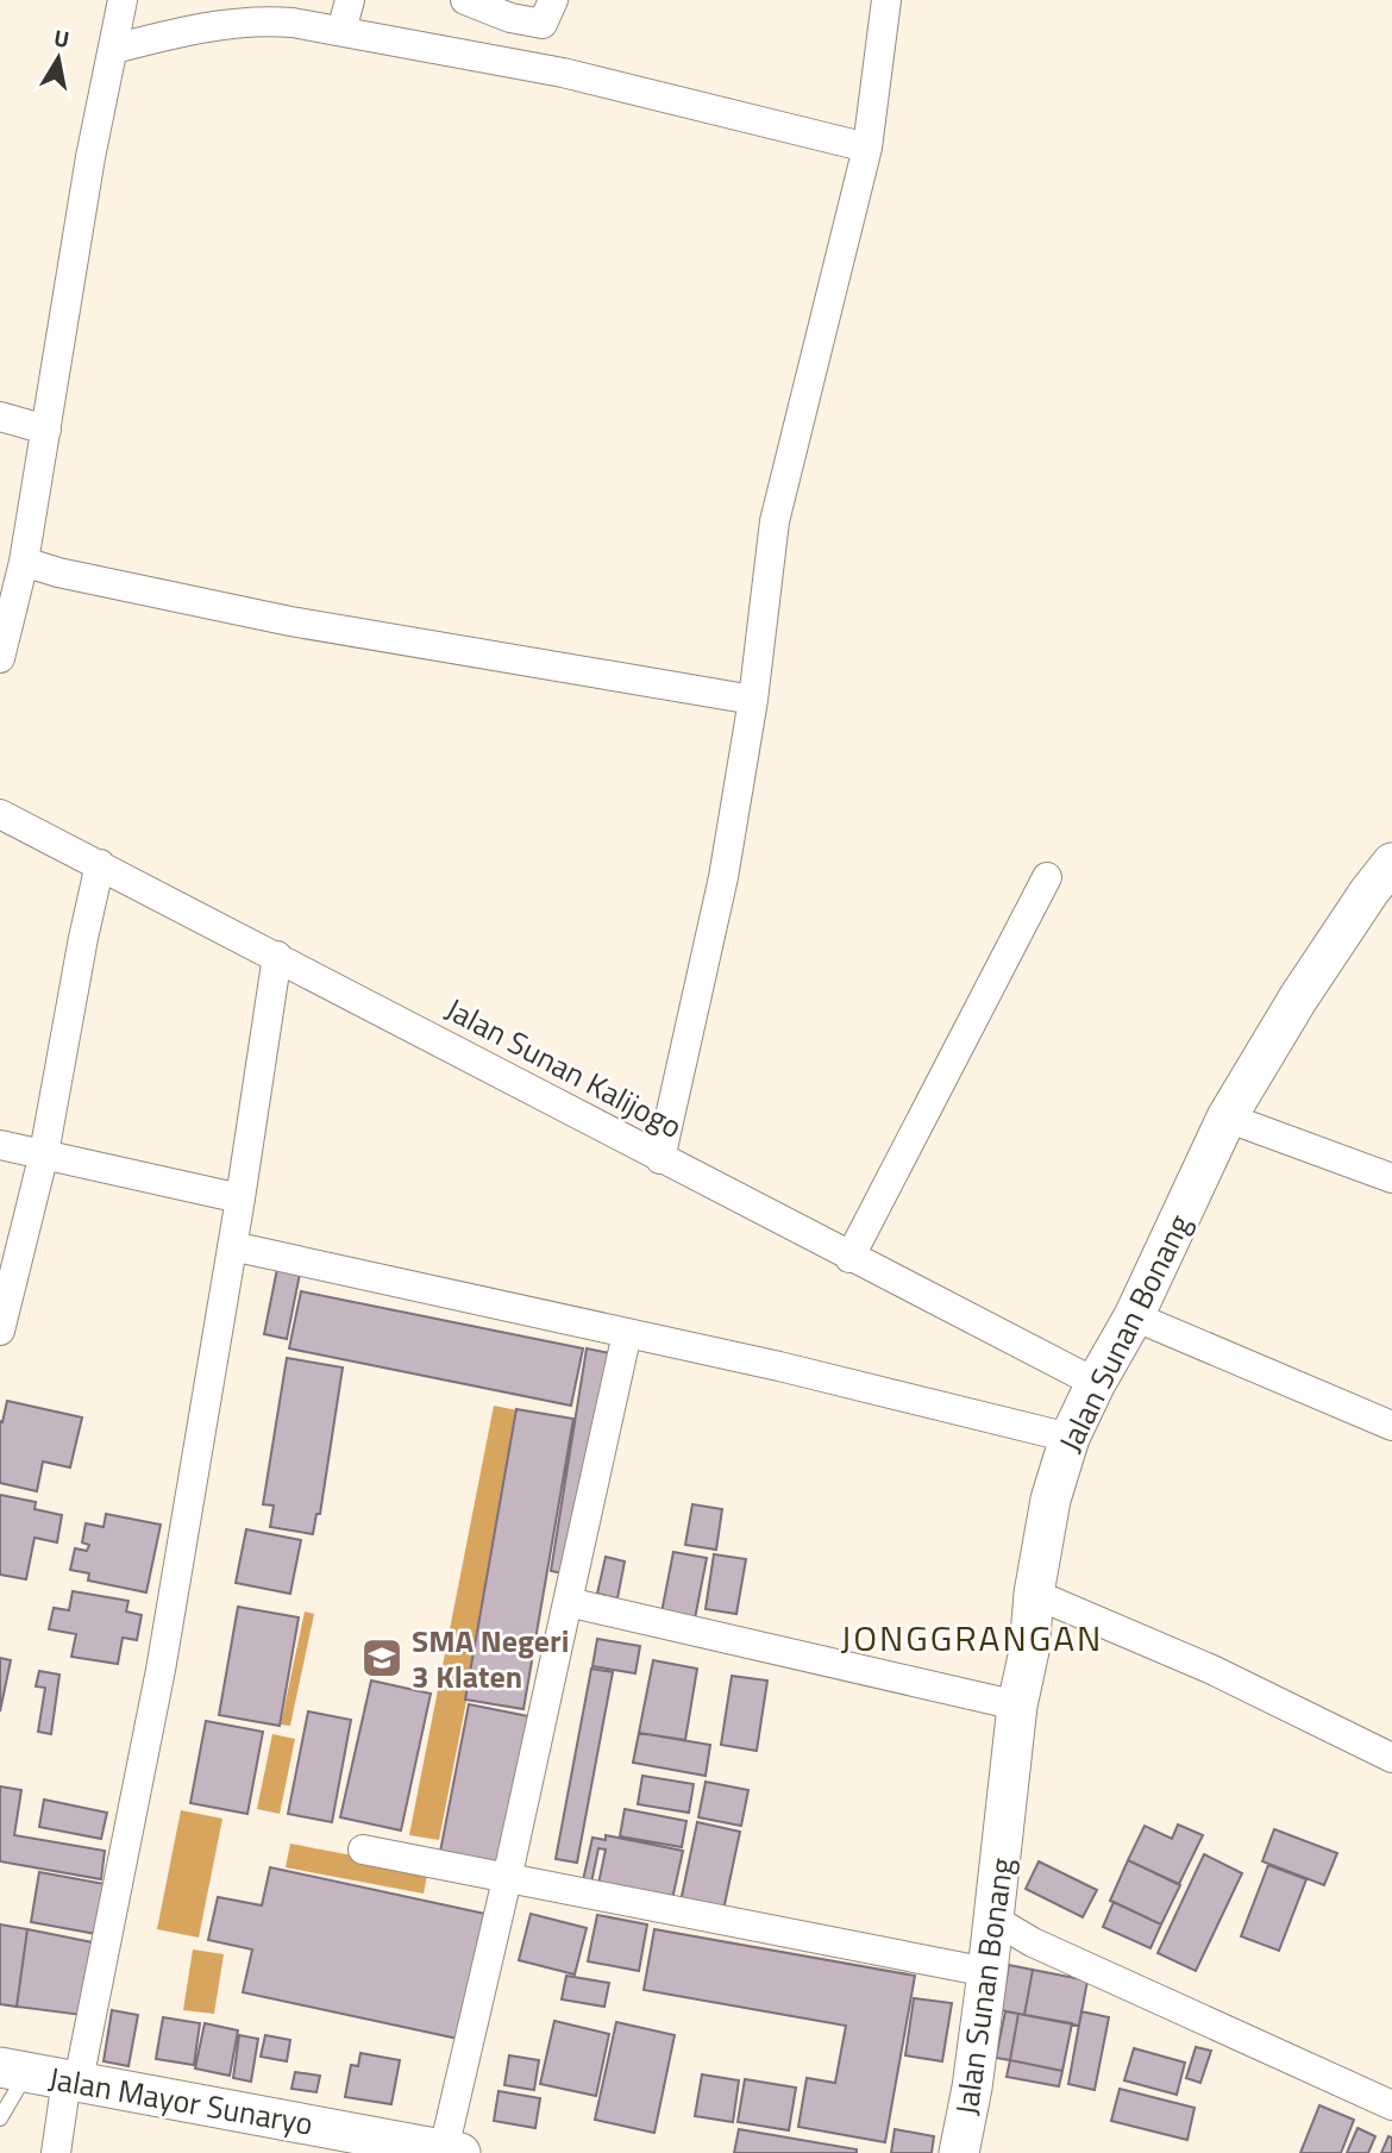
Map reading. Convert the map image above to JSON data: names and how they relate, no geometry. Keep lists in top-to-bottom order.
{
  "streets": {
    "street": ["Jalan Sunan Kalijogo", "Jalan Sunan Bonang", "Jalan Mayor Sunaryo"]
  },
  "crossings": [
    ["Jalan Sunan Kalijogo", "Jalan Sunan Bonang"]
  ],
  "districts": ["JONGGRANGAN"],
  "places": {
    "school or university": ["SMA Negeri 3 Klaten"]
  },
  "north": "top"
}
